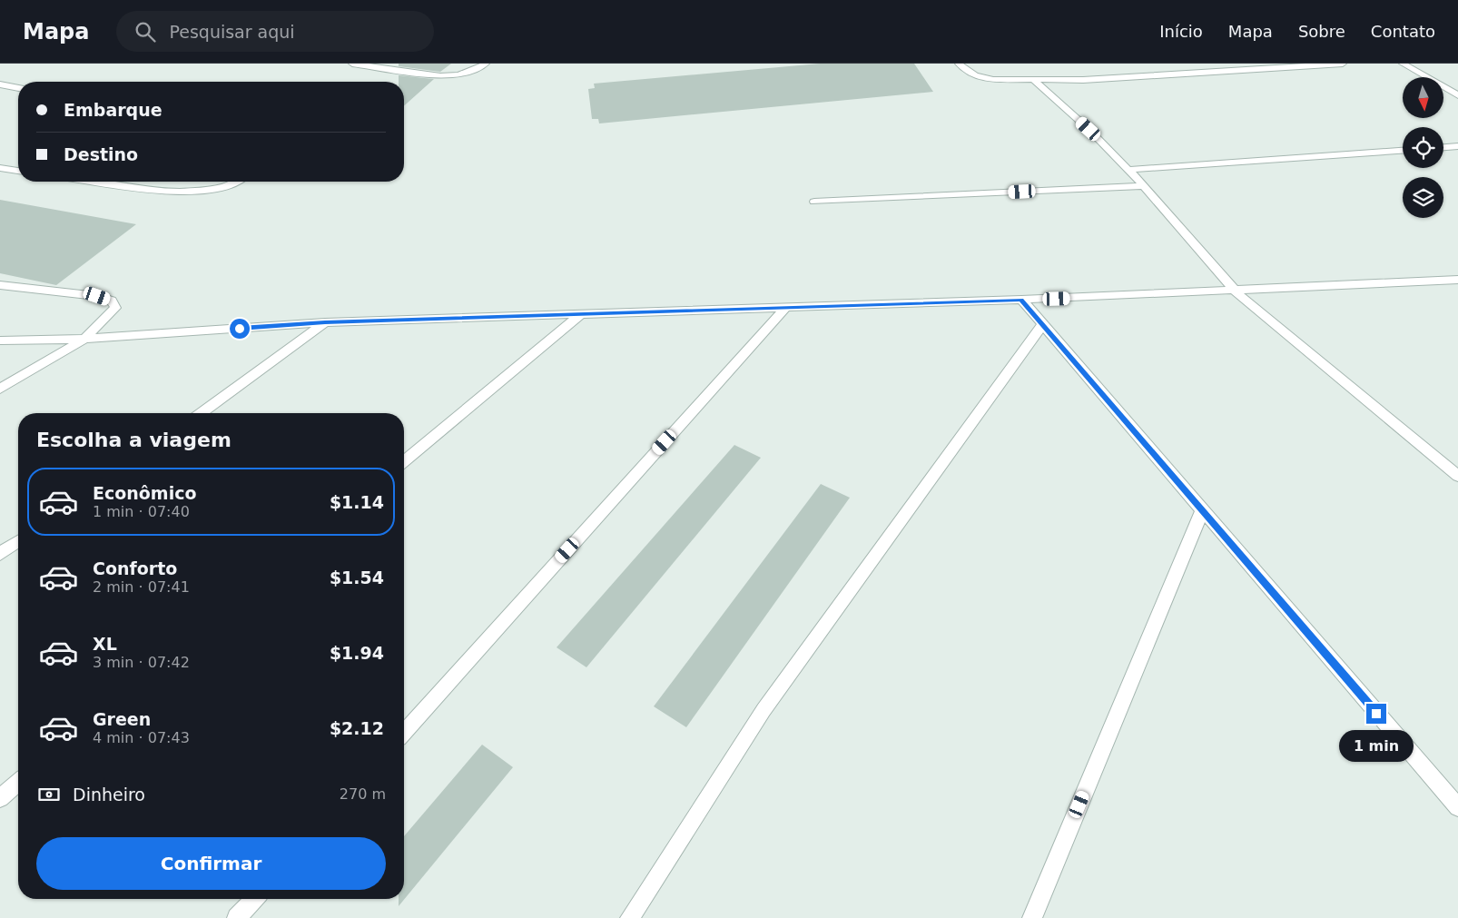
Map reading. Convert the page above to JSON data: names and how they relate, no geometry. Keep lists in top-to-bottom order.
{
  "north": "bottom",
  "page": {
    "header": "Mapa",
    "search": "Pesquisar aqui",
    "nav": [
      "Início",
      "Mapa",
      "Sobre",
      "Contato"
    ],
    "banner": ["Embarque", "Destino"],
    "heading": "Escolha a viagem",
    "list": [
      {
        "name": "Econômico",
        "note": "1 min · 07:40",
        "value": "$1.14"
      },
      {
        "name": "Conforto",
        "note": "2 min · 07:41",
        "value": "$1.54"
      },
      {
        "name": "XL",
        "note": "3 min · 07:42",
        "value": "$1.94"
      },
      {
        "name": "Green",
        "note": "4 min · 07:43",
        "value": "$2.12"
      }
    ],
    "bubble": "1 min",
    "pay": ["Dinheiro", "270 m"],
    "buttons": "Confirmar"
  }
}
